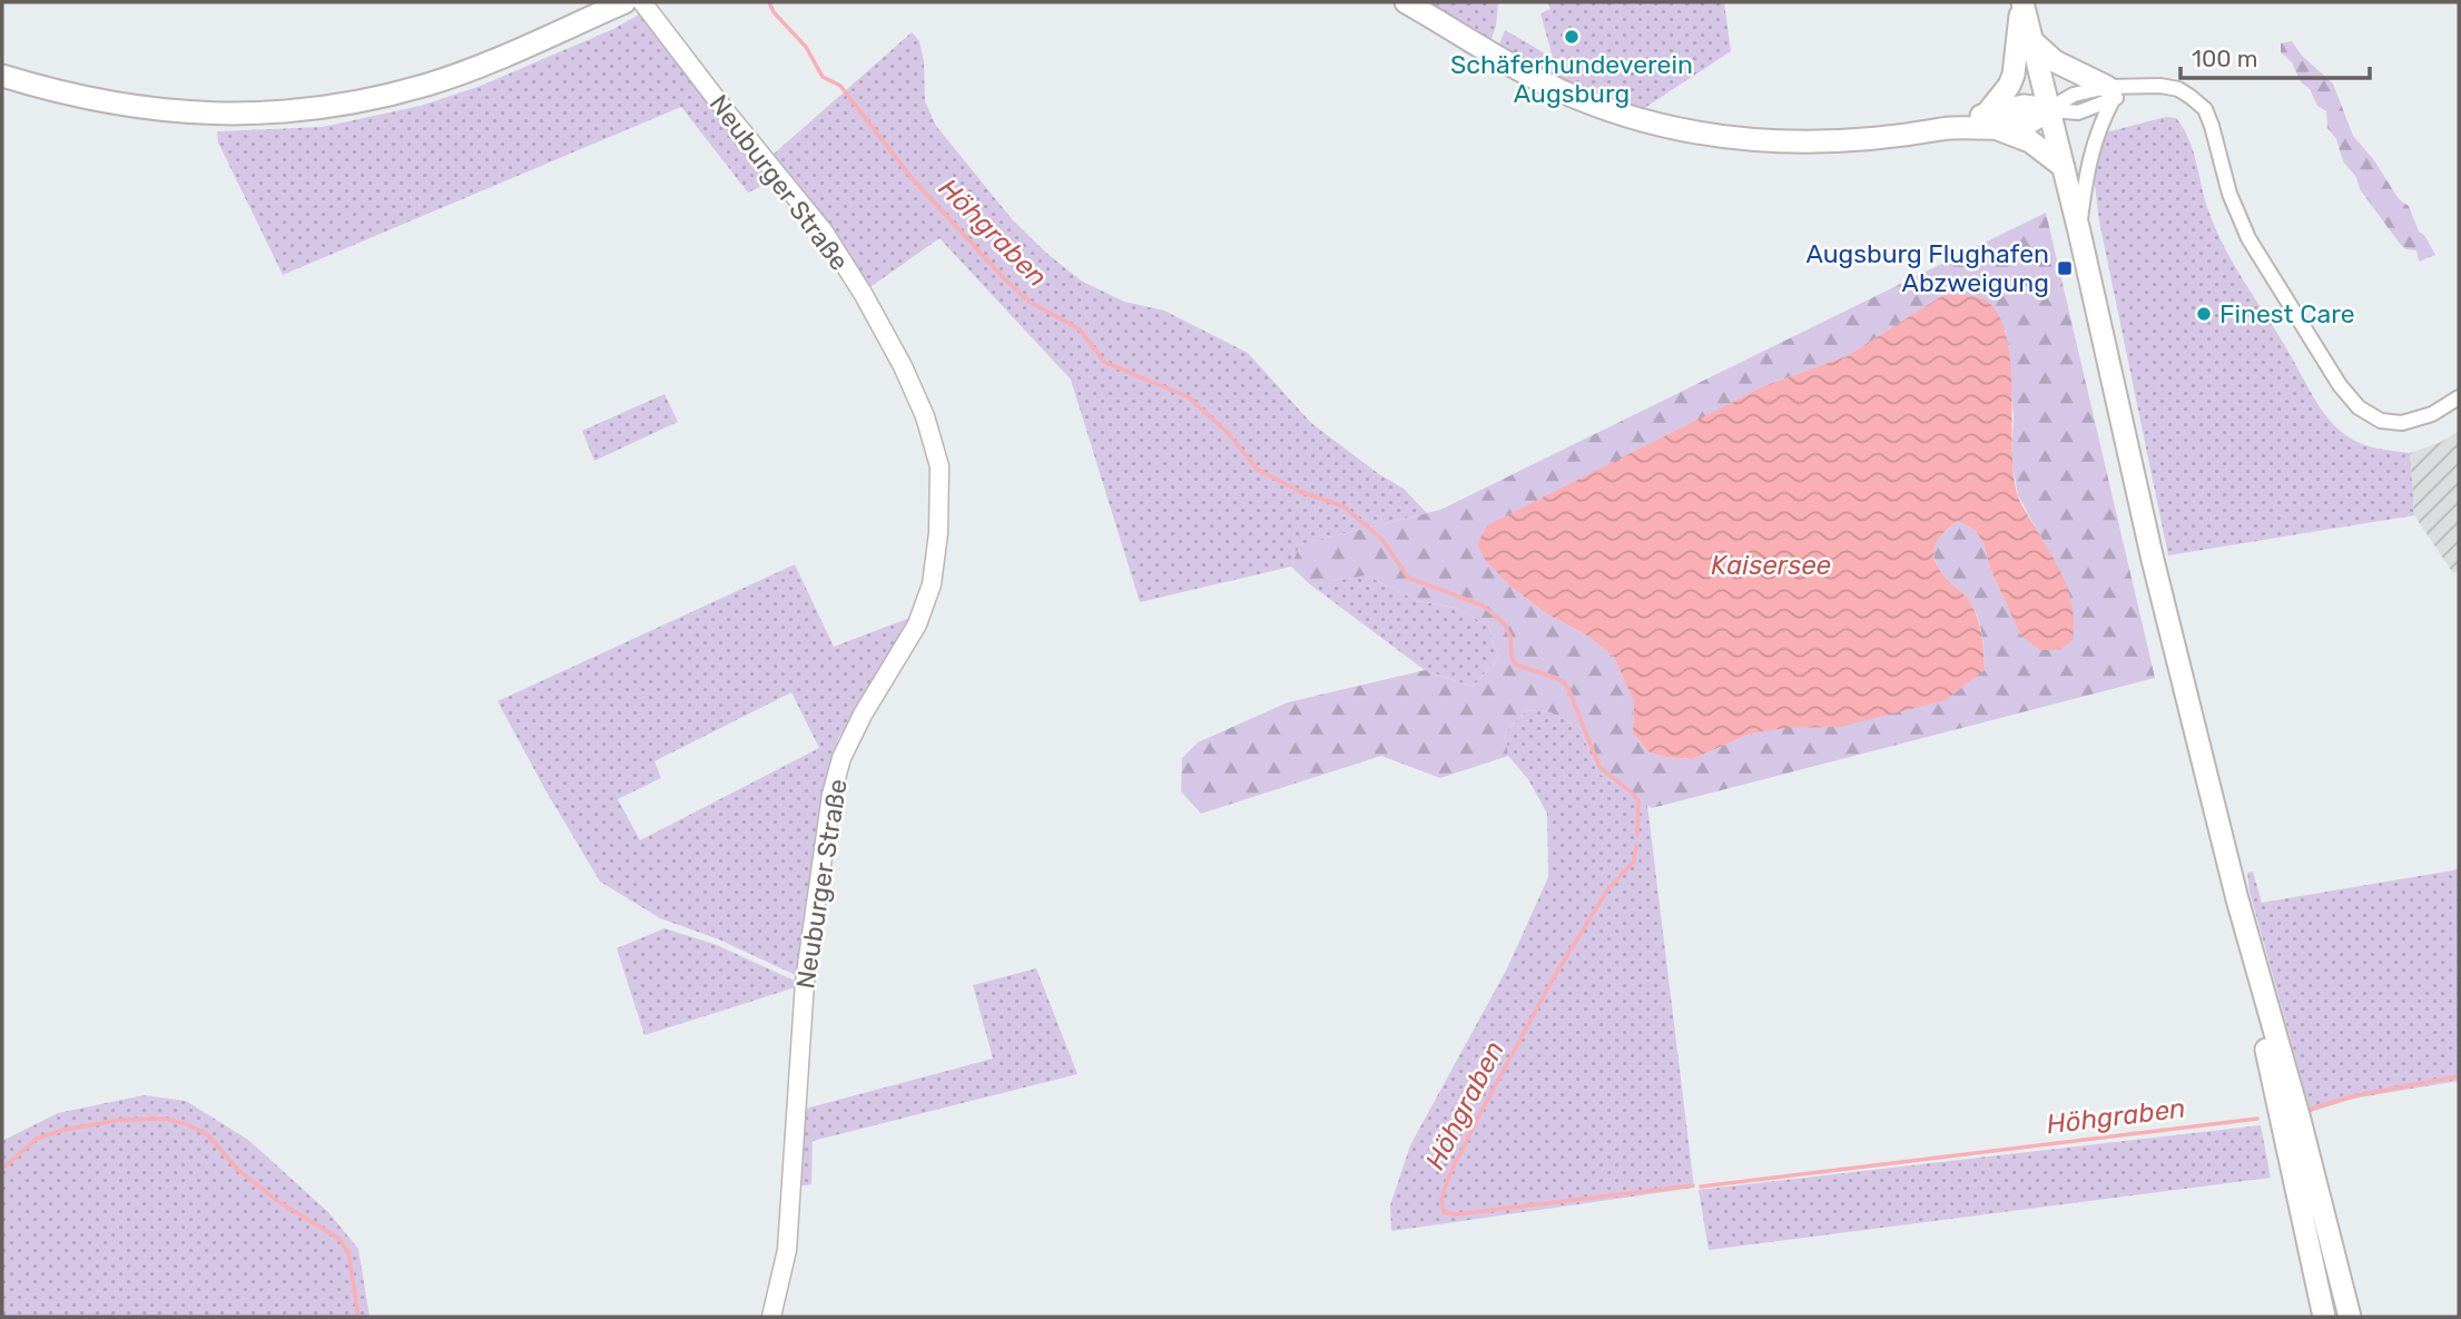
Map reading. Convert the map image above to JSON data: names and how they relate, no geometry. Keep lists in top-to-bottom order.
{
  "streets": {
    "street": ["Neuburger Straße"]
  },
  "water": ["Höhgraben", "Kaisersee"],
  "places": {
    "other": ["Schäferhundeverein Augsburg", "Finest Care"],
    "transit": ["Augsburg Flughafen Abzweigung"]
  },
  "scale_bar": "100 m"
}
